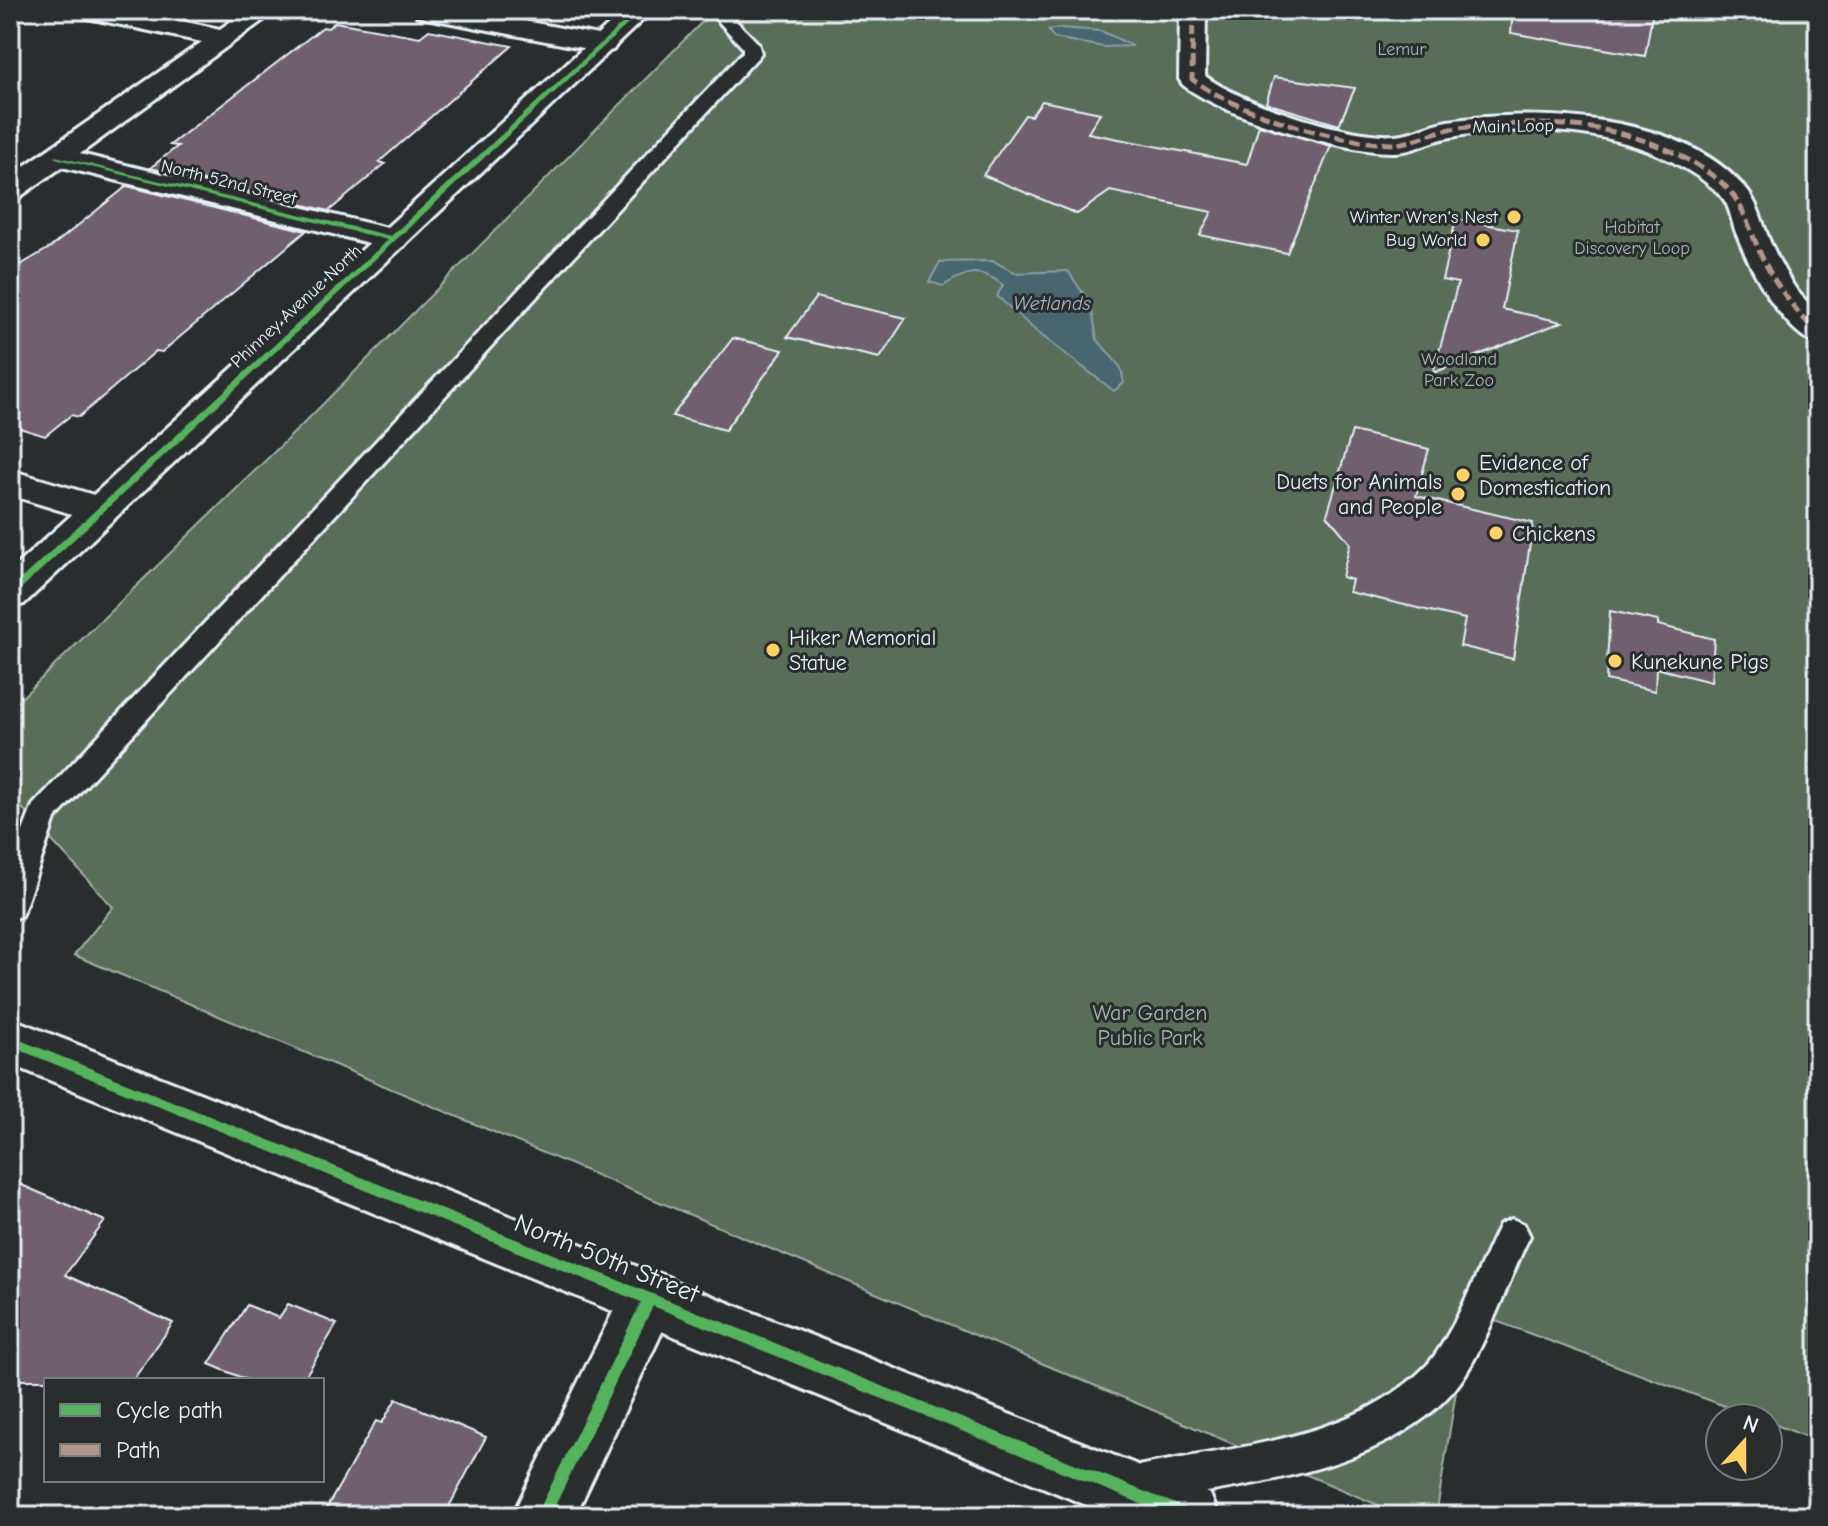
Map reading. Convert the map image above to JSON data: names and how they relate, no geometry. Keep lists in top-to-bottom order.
{
  "streets": {
    "street": [
      "Main Loop",
      "North 52nd Street",
      "Phinney Avenue North",
      "North 50th Street"
    ]
  },
  "crossings": [
    ["North 52nd Street", "Phinney Avenue North"]
  ],
  "water": ["Wetlands"],
  "parks": [
    "Lemur",
    "Habitat Discovery Loop",
    "Woodland Park Zoo",
    "War Garden Public Park"
  ],
  "places": [
    "Winter Wren's Nest",
    "Bug World",
    "Evidence of Domestication",
    "Duets for Animals and People",
    "Chickens",
    "Hiker Memorial Statue",
    "Kunekune Pigs"
  ],
  "legend": ["Cycle path", "Path"],
  "north": "top"
}
